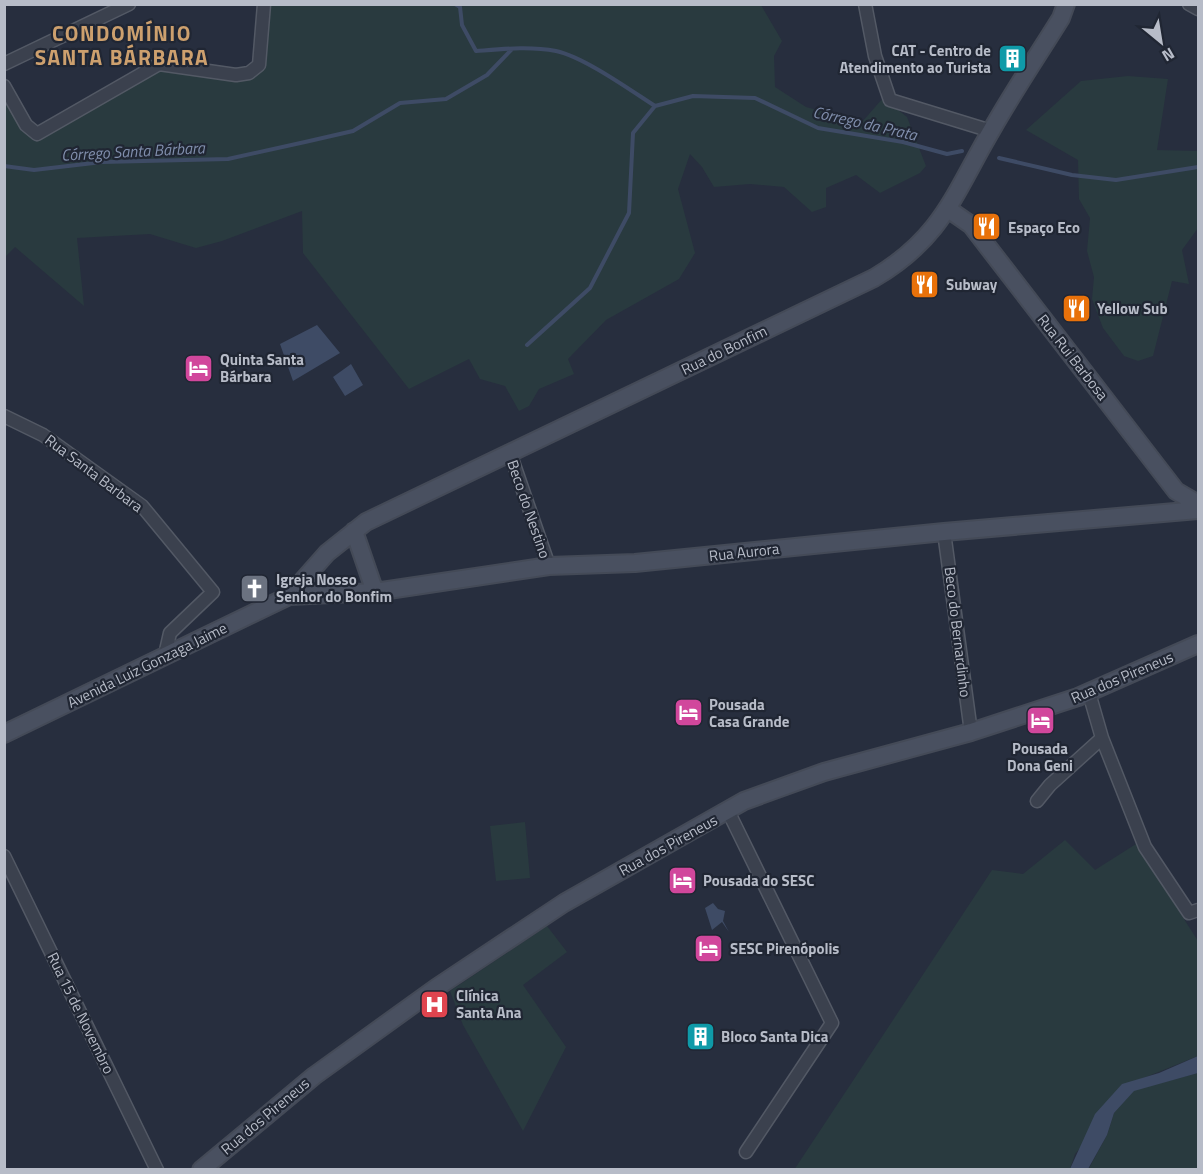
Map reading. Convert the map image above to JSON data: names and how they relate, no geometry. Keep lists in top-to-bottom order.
{
  "streets": {
    "main road": [
      "Rua do Bonfim",
      "Rua Rui Barbosa",
      "Rua Aurora",
      "Avenida Luiz Gonzaga Jaime",
      "Rua dos Pireneus"
    ],
    "street": [
      "Rua Santa Barbara",
      "Beco do Nestino",
      "Beco do Bernardinho",
      "Rua 15 de Novembro"
    ]
  },
  "crossings": [
    ["Rua do Bonfim", "Rua Rui Barbosa"],
    ["Rua do Bonfim", "Beco do Nestino"],
    ["Rua do Bonfim", "Rua Aurora"],
    ["Rua do Bonfim", "Avenida Luiz Gonzaga Jaime"],
    ["Rua Santa Barbara", "Avenida Luiz Gonzaga Jaime"],
    ["Beco do Nestino", "Rua Aurora"],
    ["Rua Aurora", "Beco do Bernardinho"],
    ["Rua Aurora", "Avenida Luiz Gonzaga Jaime"],
    ["Beco do Bernardinho", "Rua dos Pireneus"]
  ],
  "districts": ["CONDOMÍNIO SANTA BÁRBARA"],
  "water": ["Córrego da Prata", "Córrego Santa Bárbara"],
  "places": {
    "building": ["CAT - Centro de Atendimento ao Turista", "Bloco Santa Dica"],
    "restaurant": ["Espaço Eco", "Subway", "Yellow Sub"],
    "hotel": [
      "Quinta Santa Bárbara",
      "Pousada Casa Grande",
      "Pousada Dona Geni",
      "Pousada do SESC",
      "SESC Pirenópolis"
    ],
    "church": ["Igreja Nosso Senhor do Bonfim"],
    "hospital": ["Clínica Santa Ana"]
  },
  "north": "bottom right"
}
